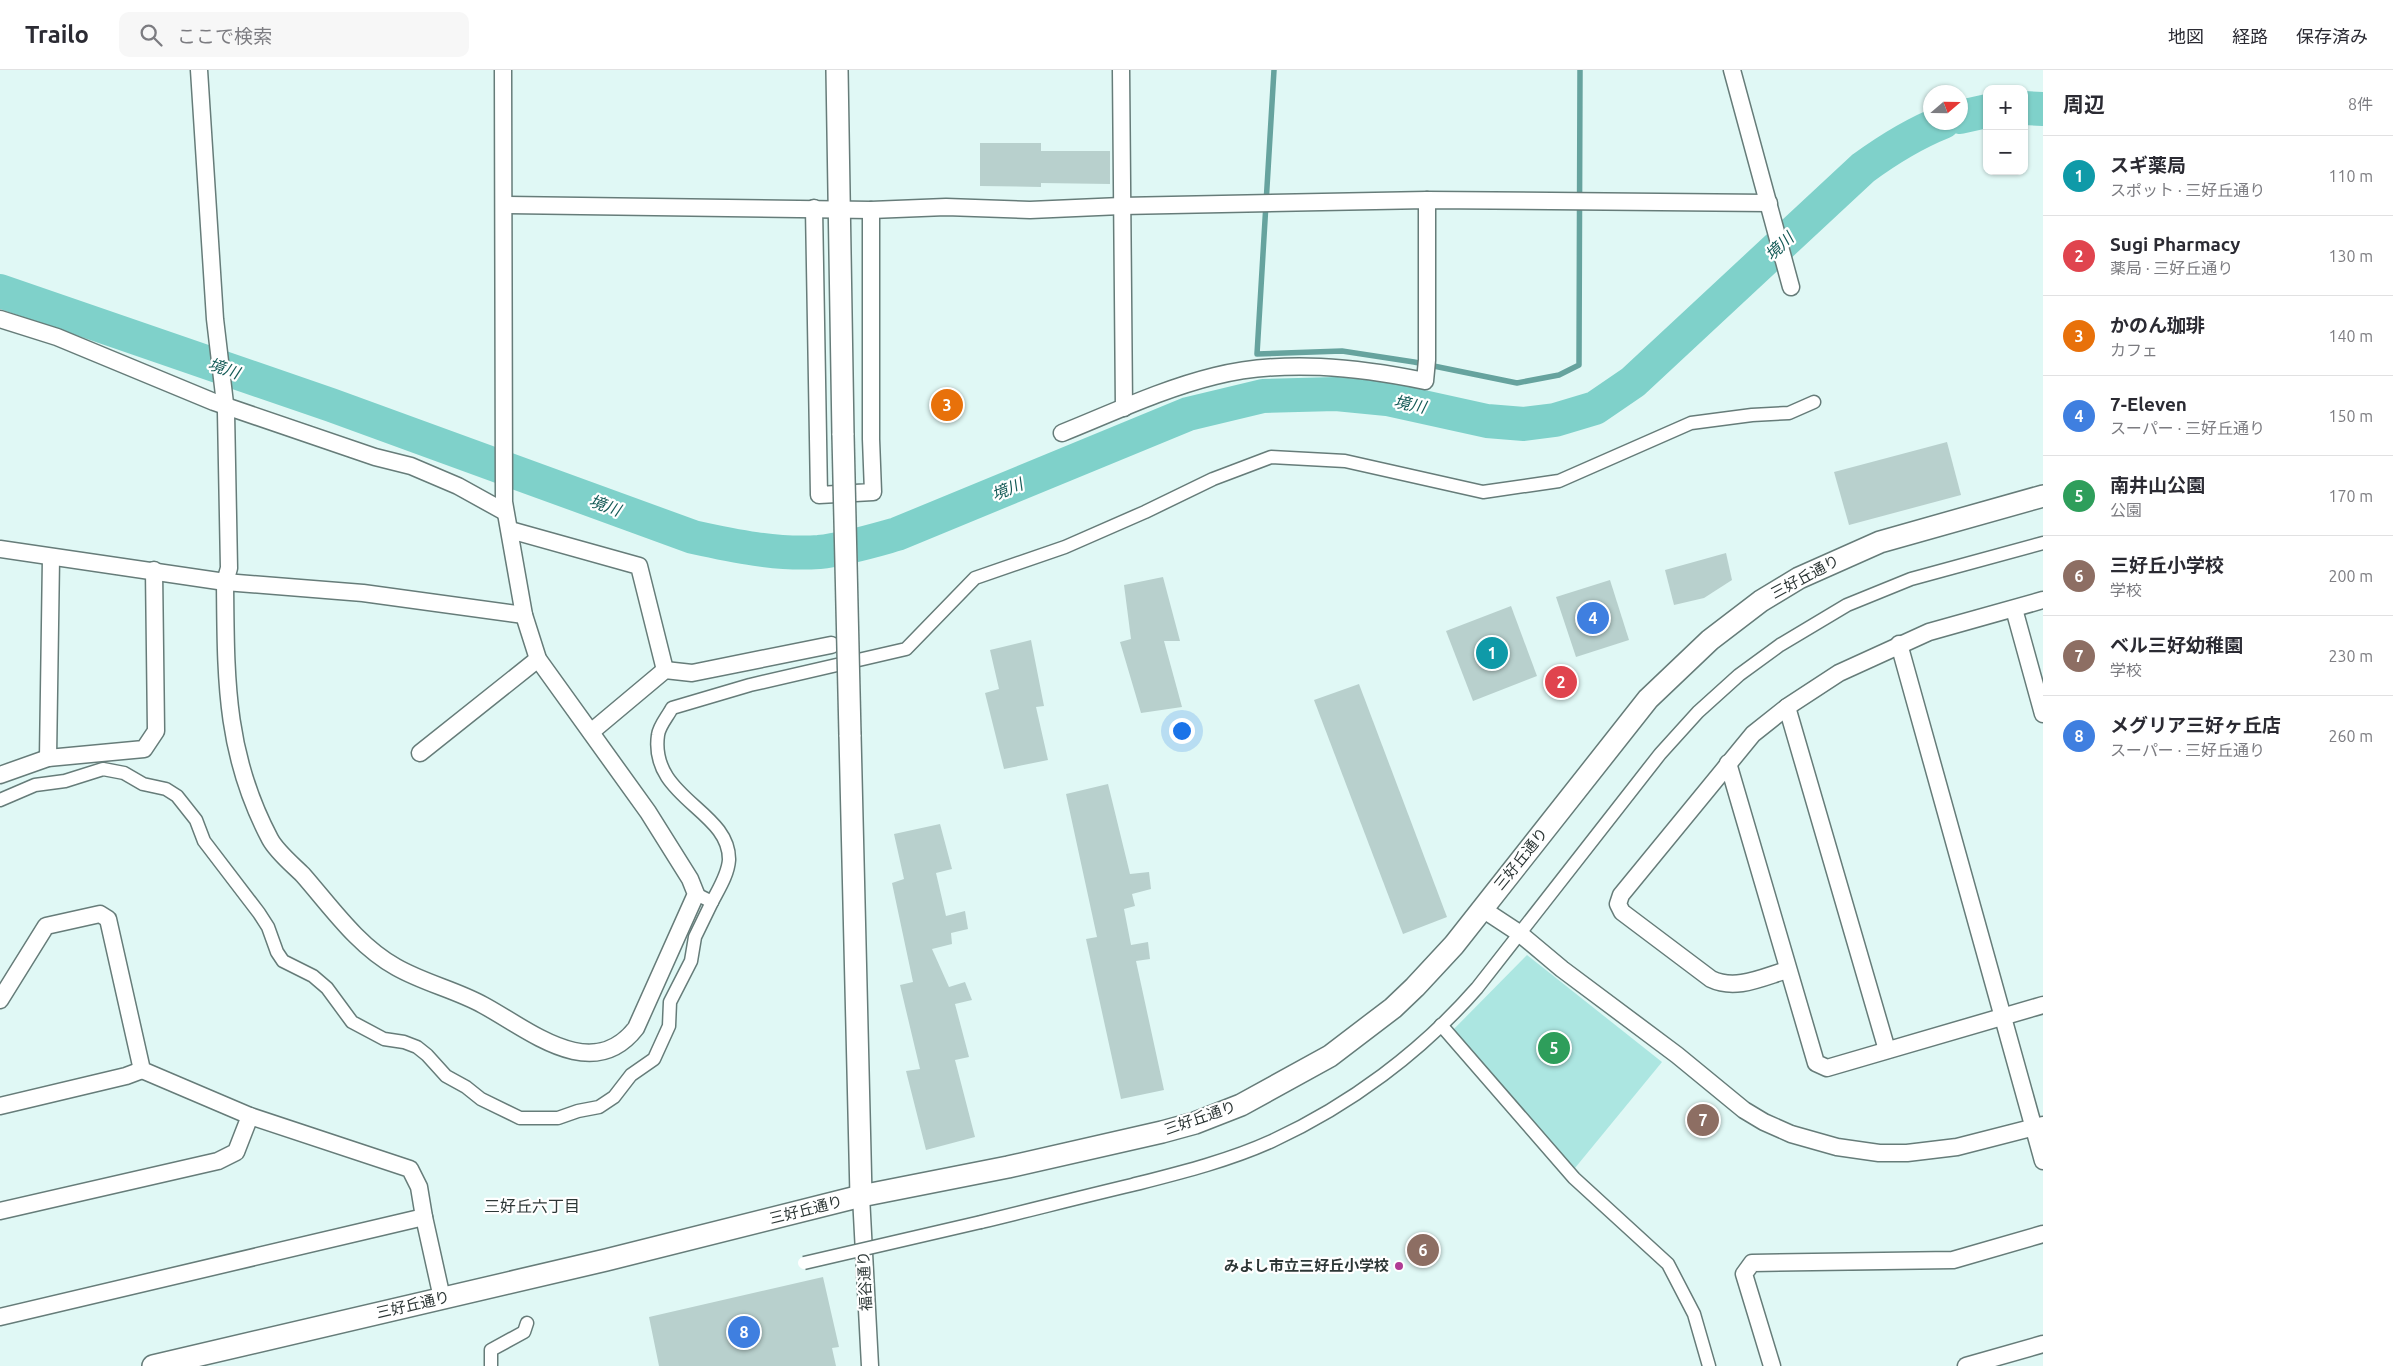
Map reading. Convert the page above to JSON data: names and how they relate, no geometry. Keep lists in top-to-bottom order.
{
  "streets": {
    "street": ["三好丘通り", "福谷通り"]
  },
  "crossings": [
    ["三好丘通り", "福谷通り"]
  ],
  "districts": ["三好丘六丁目"],
  "water": ["境川"],
  "places": ["みよし市立三好丘小学校"],
  "north": "right",
  "page": {
    "header": "Trailo",
    "search": "ここで検索",
    "nav": ["地図", "経路", "保存済み"],
    "heading": ["周辺", "8件"],
    "map_buttons": ["+", "−"],
    "list": [
      {
        "mark": "1",
        "name": "スギ薬局",
        "note": "スポット · 三好丘通り",
        "value": "110 m"
      },
      {
        "mark": "2",
        "name": "Sugi Pharmacy",
        "note": "薬局 · 三好丘通り",
        "value": "130 m"
      },
      {
        "mark": "3",
        "name": "かのん珈琲",
        "note": "カフェ",
        "value": "140 m"
      },
      {
        "mark": "4",
        "name": "7-Eleven",
        "note": "スーパー · 三好丘通り",
        "value": "150 m"
      },
      {
        "mark": "5",
        "name": "南井山公園",
        "note": "公園",
        "value": "170 m"
      },
      {
        "mark": "6",
        "name": "三好丘小学校",
        "note": "学校",
        "value": "200 m"
      },
      {
        "mark": "7",
        "name": "ベル三好幼稚園",
        "note": "学校",
        "value": "230 m"
      },
      {
        "mark": "8",
        "name": "メグリア三好ヶ丘店",
        "note": "スーパー · 三好丘通り",
        "value": "260 m"
      }
    ],
    "pins": [
      "3",
      "4",
      "1",
      "2",
      "5",
      "7",
      "6",
      "8"
    ]
  }
}
